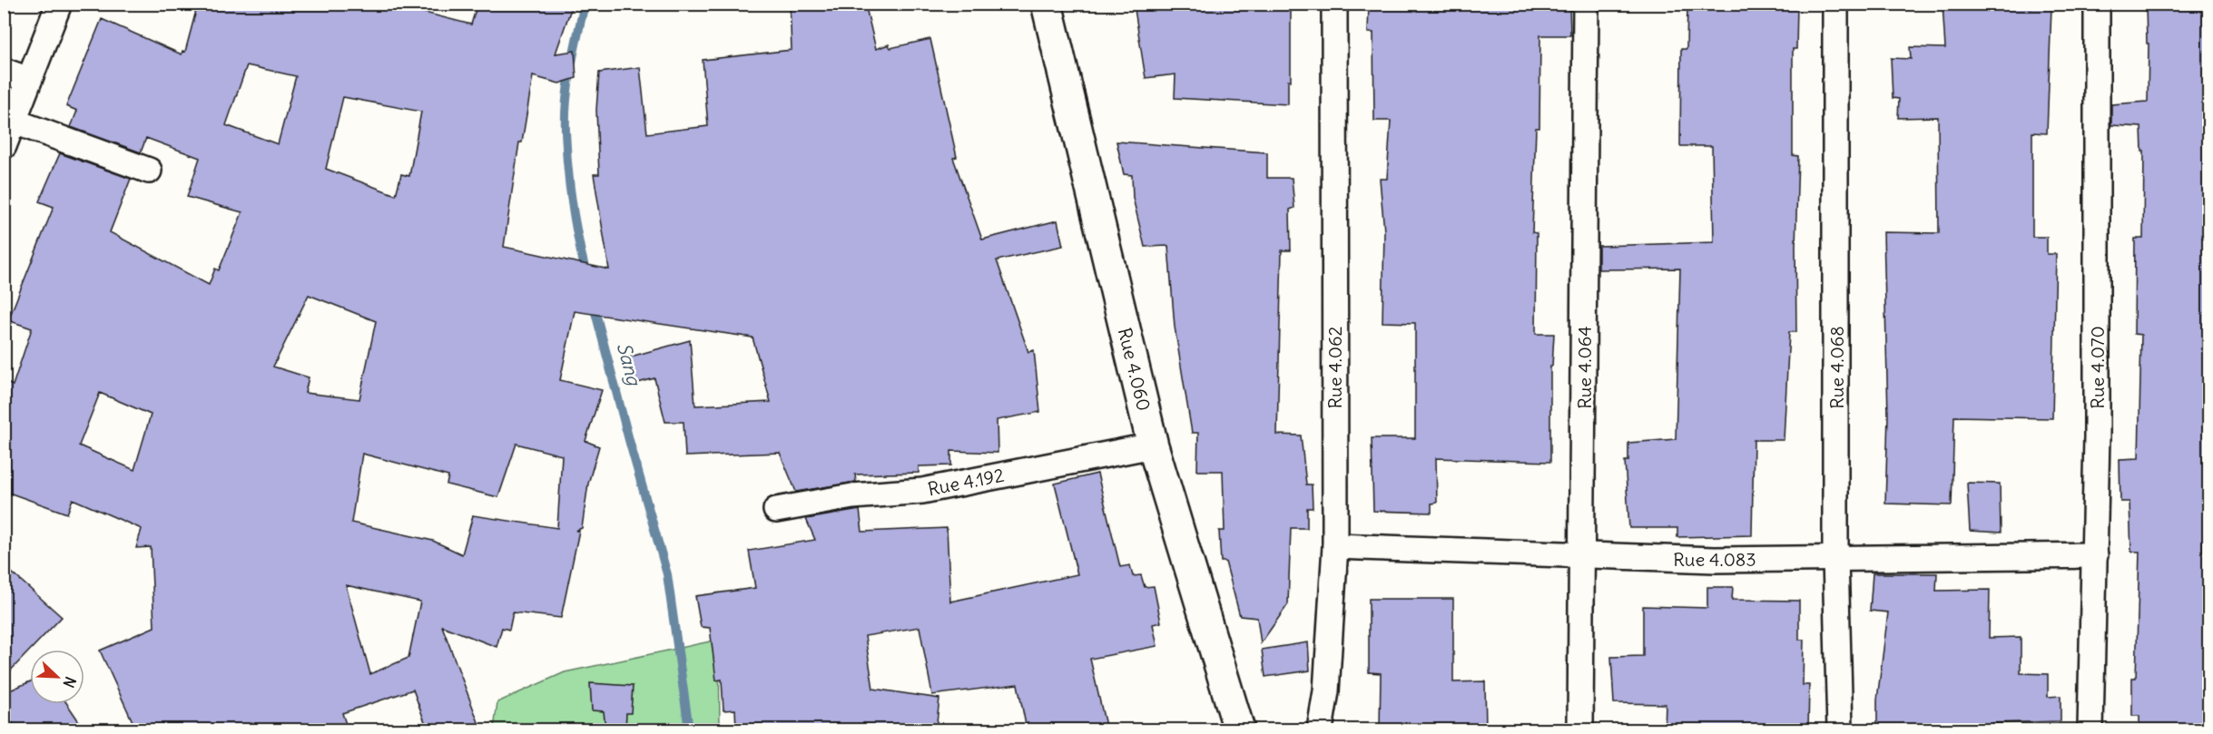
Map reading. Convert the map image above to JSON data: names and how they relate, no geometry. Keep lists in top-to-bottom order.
{
  "streets": {
    "street": [
      "Rue 4.062",
      "Rue 4.064",
      "Rue 4.068",
      "Rue 4.070",
      "Rue 4.060",
      "Rue 4.192",
      "Rue 4.083"
    ]
  },
  "crossings": [
    ["Rue 4.062", "Rue 4.083"],
    ["Rue 4.064", "Rue 4.083"],
    ["Rue 4.068", "Rue 4.083"],
    ["Rue 4.070", "Rue 4.083"],
    ["Rue 4.060", "Rue 4.192"]
  ],
  "water": ["Sang"],
  "north": "bottom right"
}
